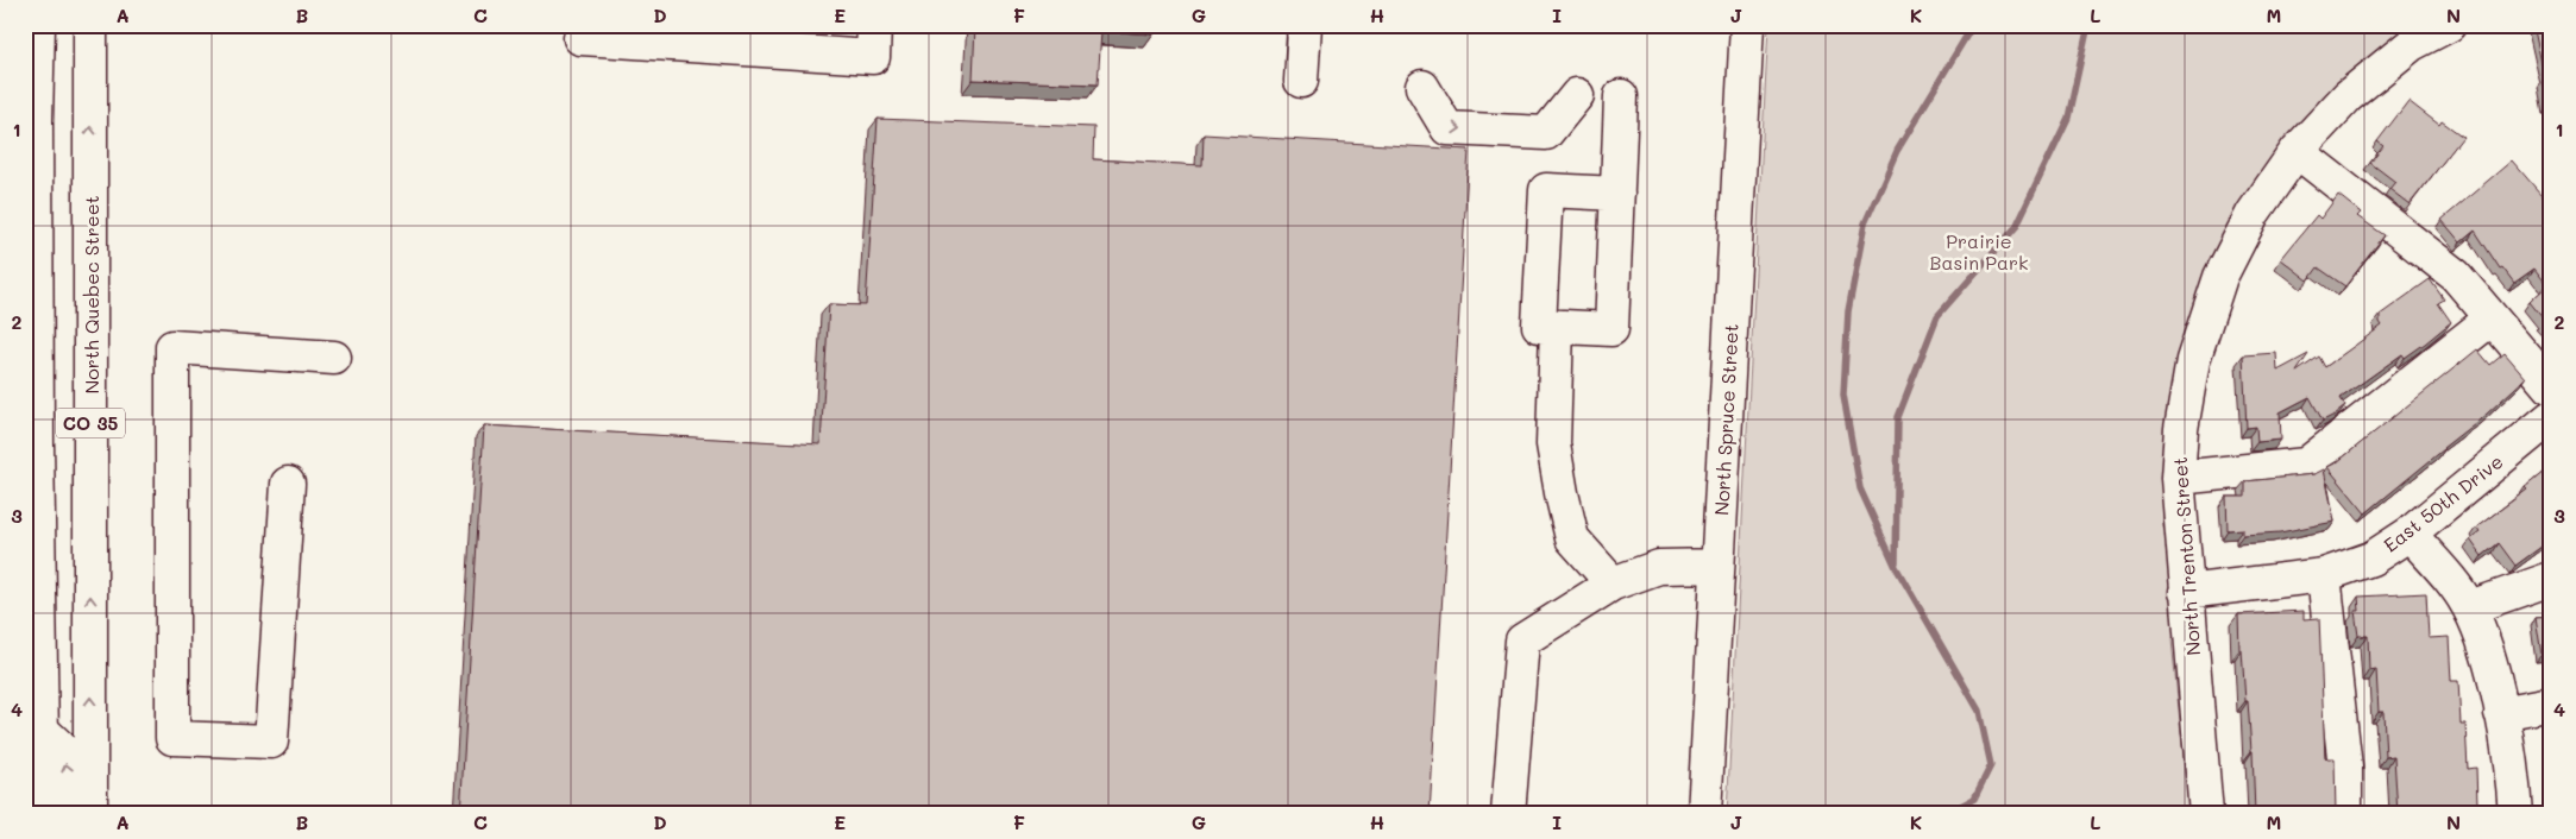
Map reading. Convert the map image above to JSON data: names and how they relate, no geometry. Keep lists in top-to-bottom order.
{
  "streets": {
    "street": [
      "North Quebec Street",
      "North Spruce Street",
      "CO 35",
      "East 50th Drive",
      "North Trenton Street"
    ]
  },
  "crossings": [
    ["East 50th Drive", "North Trenton Street"]
  ],
  "parks": ["Prairie Basin Park"],
  "grid": {
    "columns": [
      "A",
      "B",
      "C",
      "D",
      "E",
      "F",
      "G",
      "H",
      "I",
      "J",
      "K",
      "L",
      "M",
      "N"
    ],
    "rows": [
      "1",
      "2",
      "3",
      "4"
    ]
  }
}
